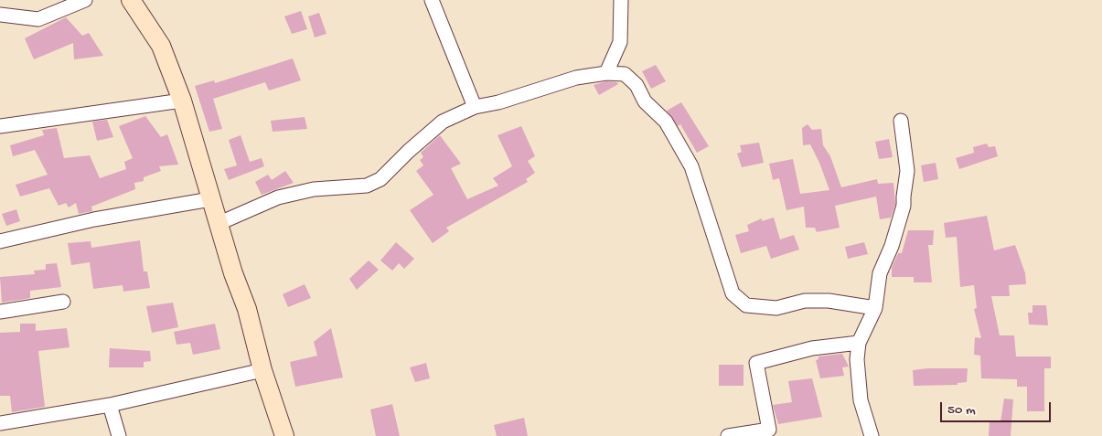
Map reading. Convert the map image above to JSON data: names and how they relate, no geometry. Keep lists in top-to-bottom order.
{
  "scale_bar": "50 m"
}
